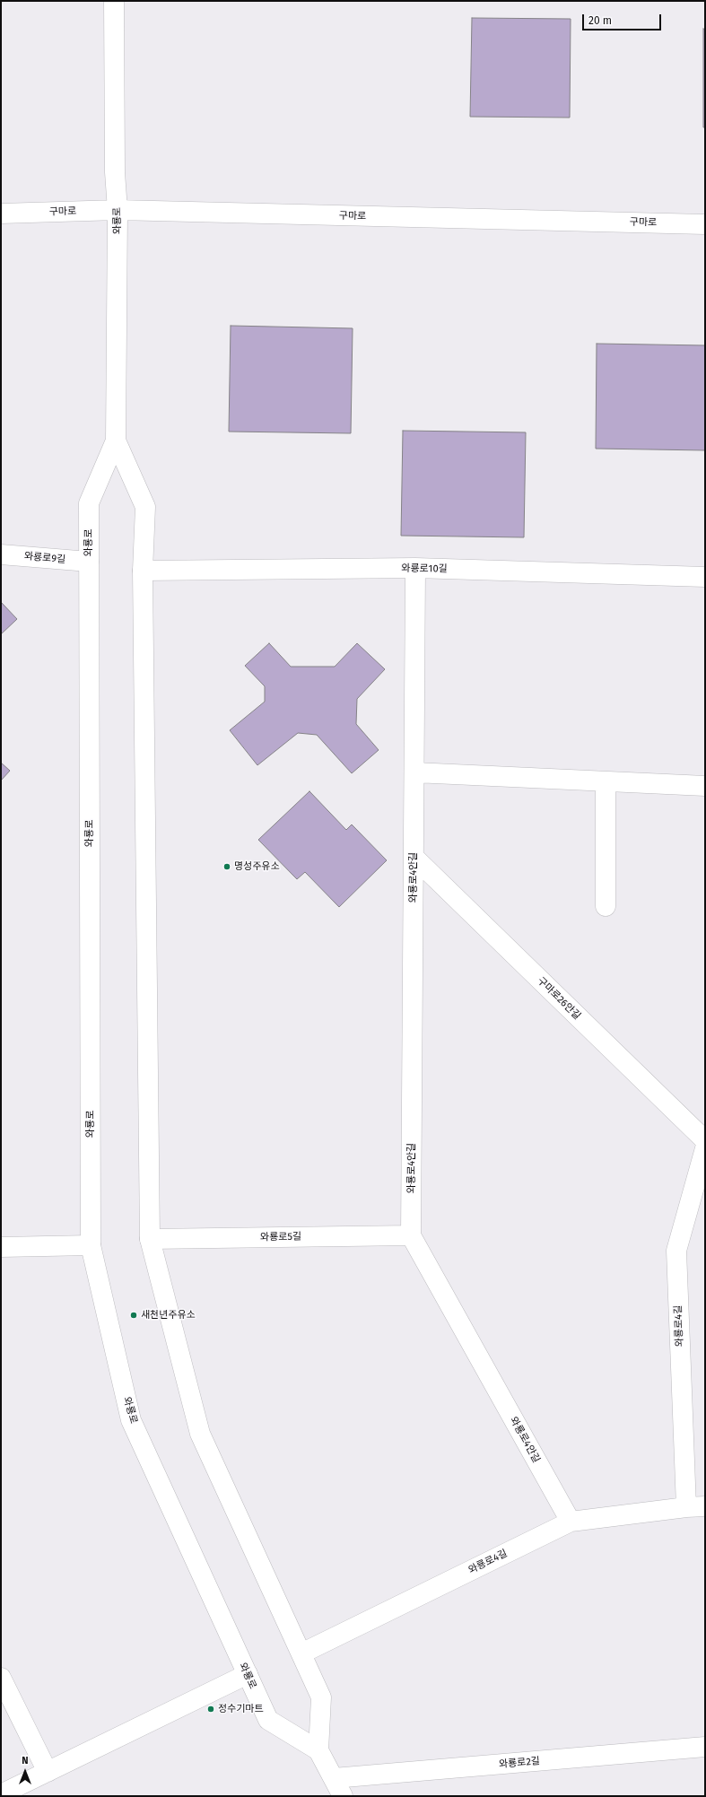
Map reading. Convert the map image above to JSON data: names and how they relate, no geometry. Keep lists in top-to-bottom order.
{
  "streets": {
    "street": [
      "구마로",
      "와룡로",
      "와룡로9길",
      "와룡로10길",
      "와룡로4안길",
      "구마로26안길",
      "와룡로5길",
      "와룡로4길",
      "와룡로2길"
    ]
  },
  "crossings": [
    ["구마로", "와룡로"],
    ["와룡로", "와룡로9길"],
    ["와룡로", "와룡로10길"],
    ["와룡로", "와룡로5길"],
    ["와룡로", "와룡로4길"],
    ["와룡로", "와룡로2길"],
    ["와룡로10길", "와룡로4안길"],
    ["와룡로4안길", "구마로26안길"],
    ["와룡로4안길", "와룡로5길"],
    ["와룡로4안길", "와룡로4길"]
  ],
  "places": ["명성주유소", "새천년주유소", "정수기마트"],
  "scale_bar": "20 m",
  "north": "top"
}
